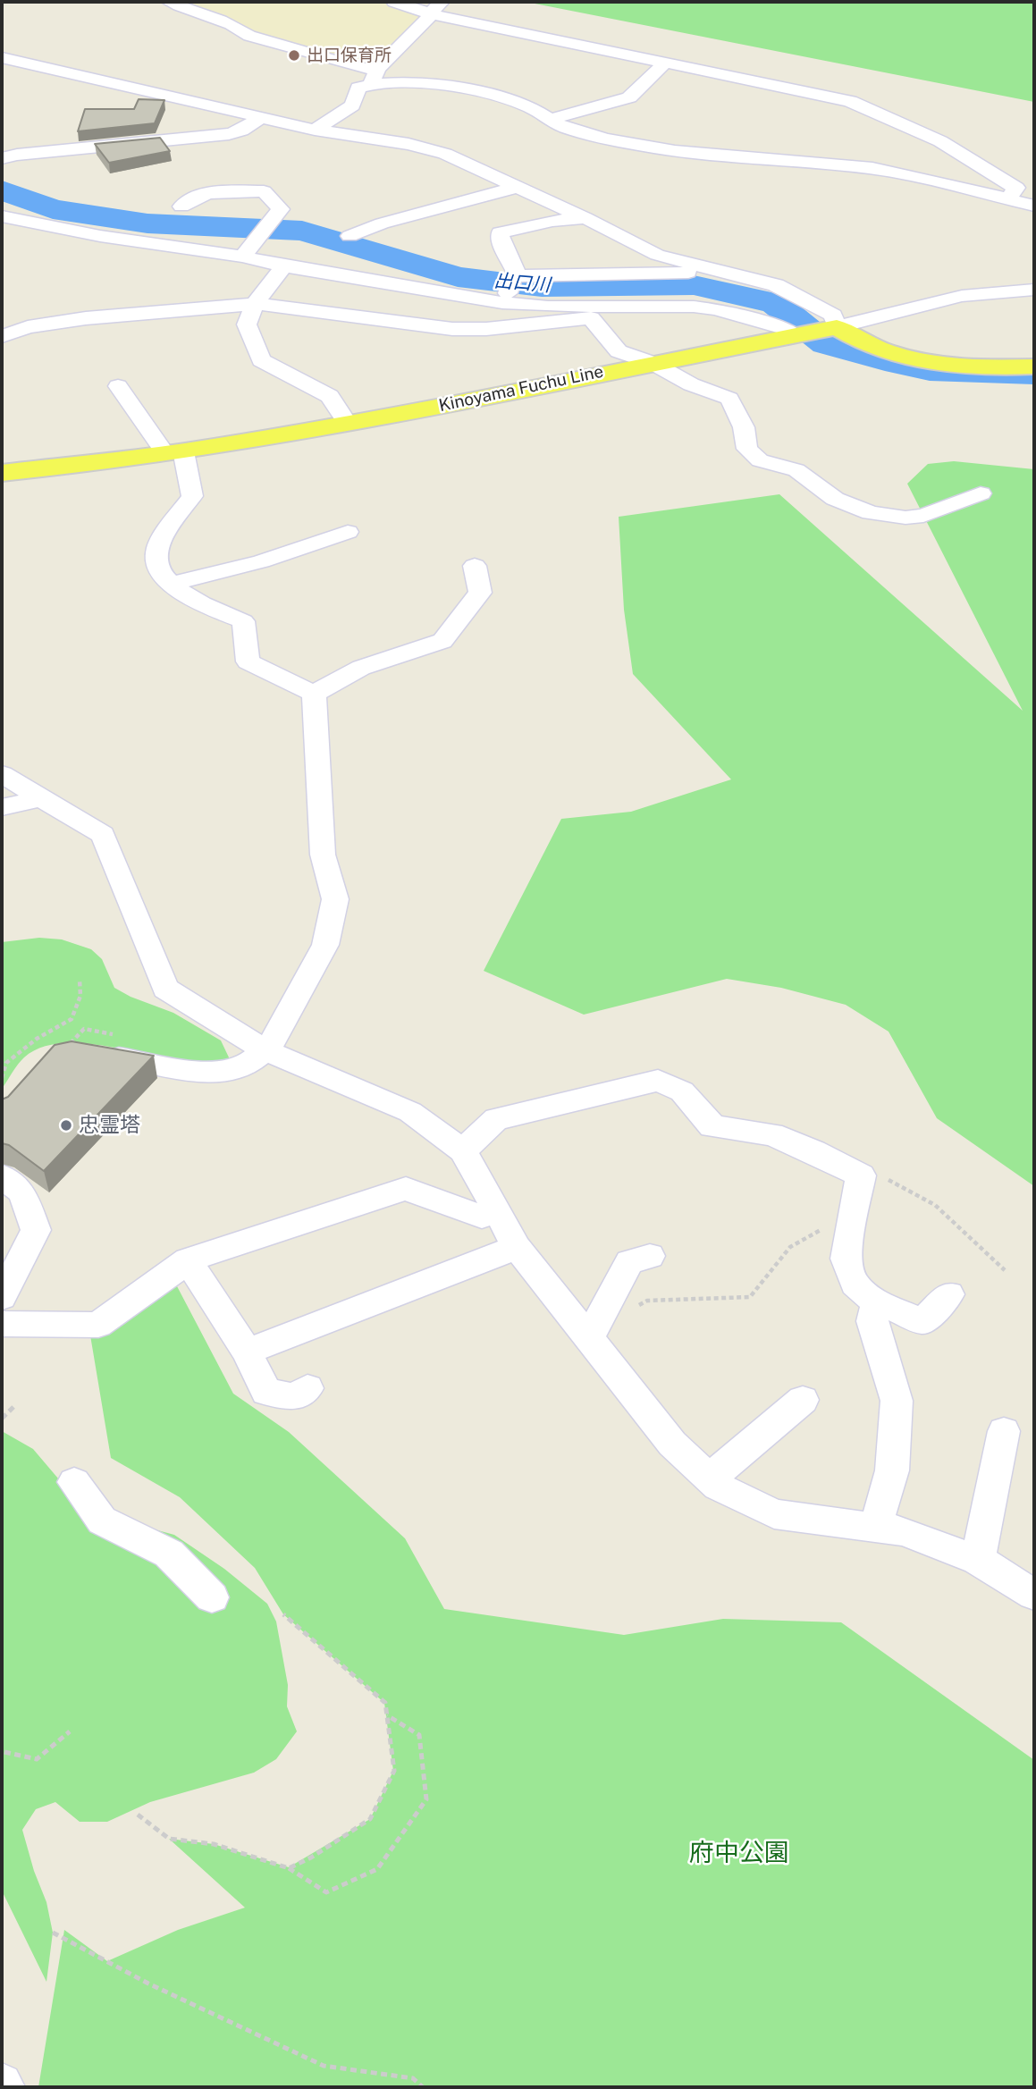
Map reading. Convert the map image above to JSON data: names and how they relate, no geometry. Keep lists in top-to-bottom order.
{
  "streets": {
    "main road": ["Kinoyama Fuchu Line"]
  },
  "water": ["出口川"],
  "parks": ["府中公園"],
  "places": ["出口保育所", "忠霊塔"]
}
